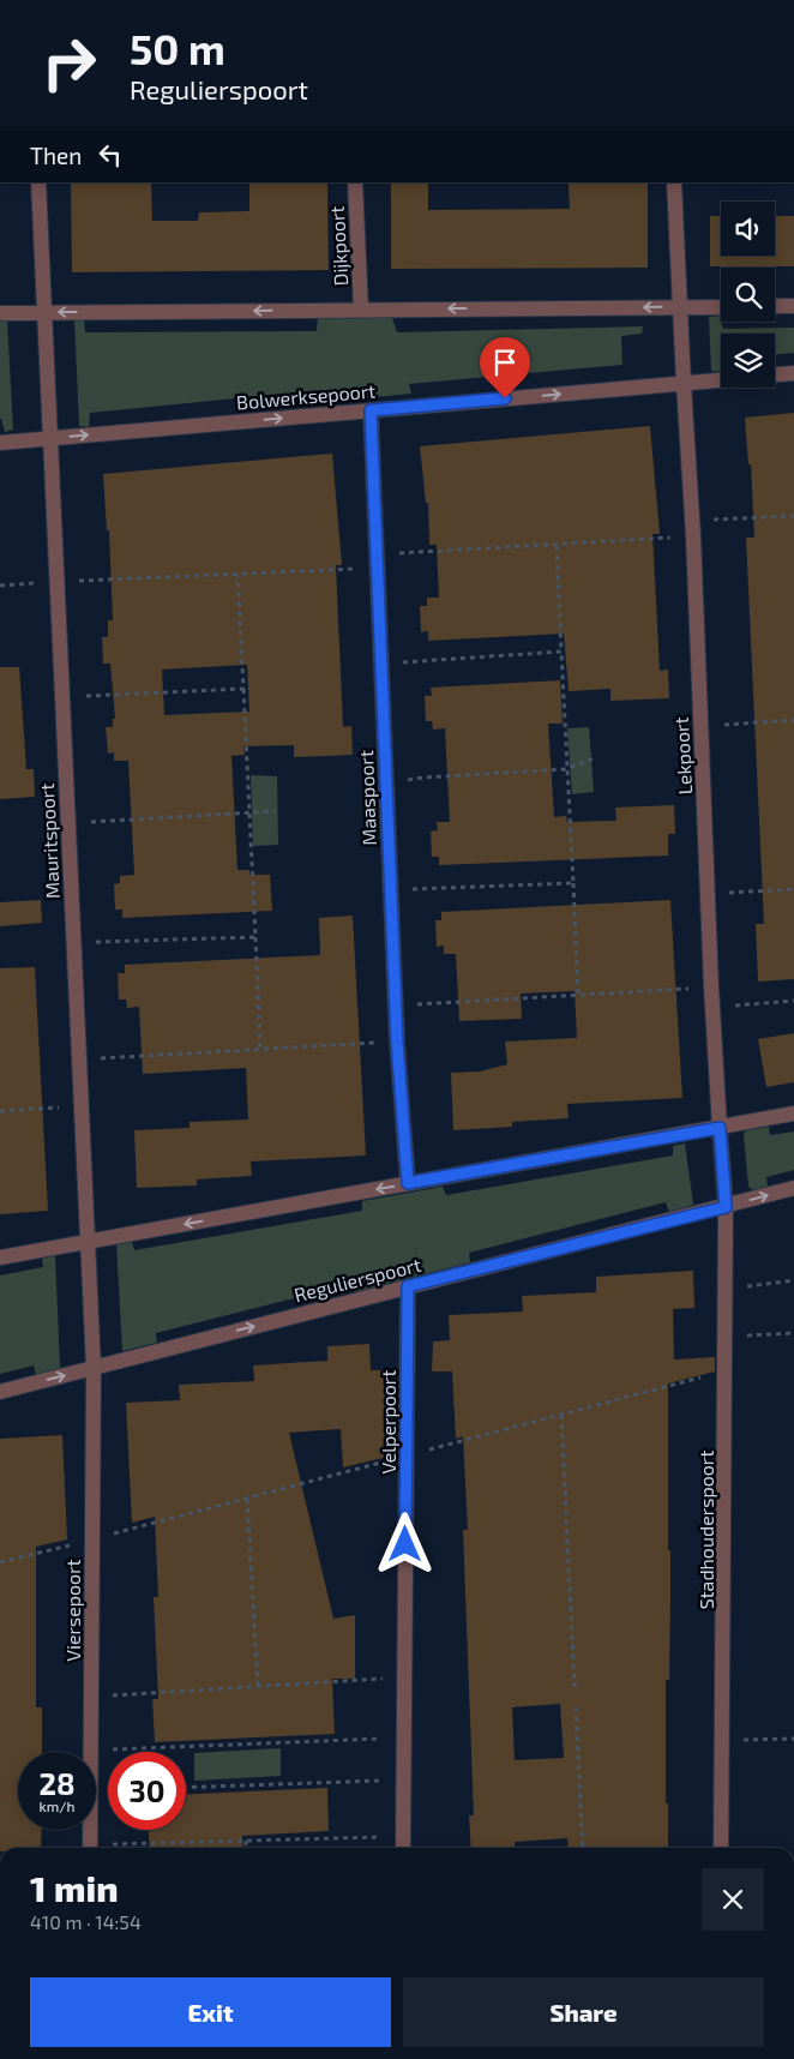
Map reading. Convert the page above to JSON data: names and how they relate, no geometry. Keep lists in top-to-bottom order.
{
  "streets": {
    "street": [
      "Dijkpoort",
      "Bolwerksepoort",
      "Lekpoort",
      "Maaspoort",
      "Mauritspoort",
      "Regulierspoort",
      "Velperpoort",
      "Stadhouderspoort",
      "Viersepoort"
    ]
  },
  "crossings": [
    ["Bolwerksepoort", "Lekpoort"],
    ["Bolwerksepoort", "Maaspoort"],
    ["Bolwerksepoort", "Mauritspoort"],
    ["Lekpoort", "Regulierspoort"],
    ["Lekpoort", "Stadhouderspoort"],
    ["Mauritspoort", "Viersepoort"],
    ["Regulierspoort", "Velperpoort"],
    ["Regulierspoort", "Stadhouderspoort"],
    ["Regulierspoort", "Viersepoort"]
  ],
  "page": {
    "turn": ["50 m", "Regulierspoort"],
    "then": "Then",
    "speed": "28 km/h",
    "limit": "30",
    "heading": ["1 min", "410 m · 14:54"],
    "buttons": ["Exit", "Share"]
  }
}
